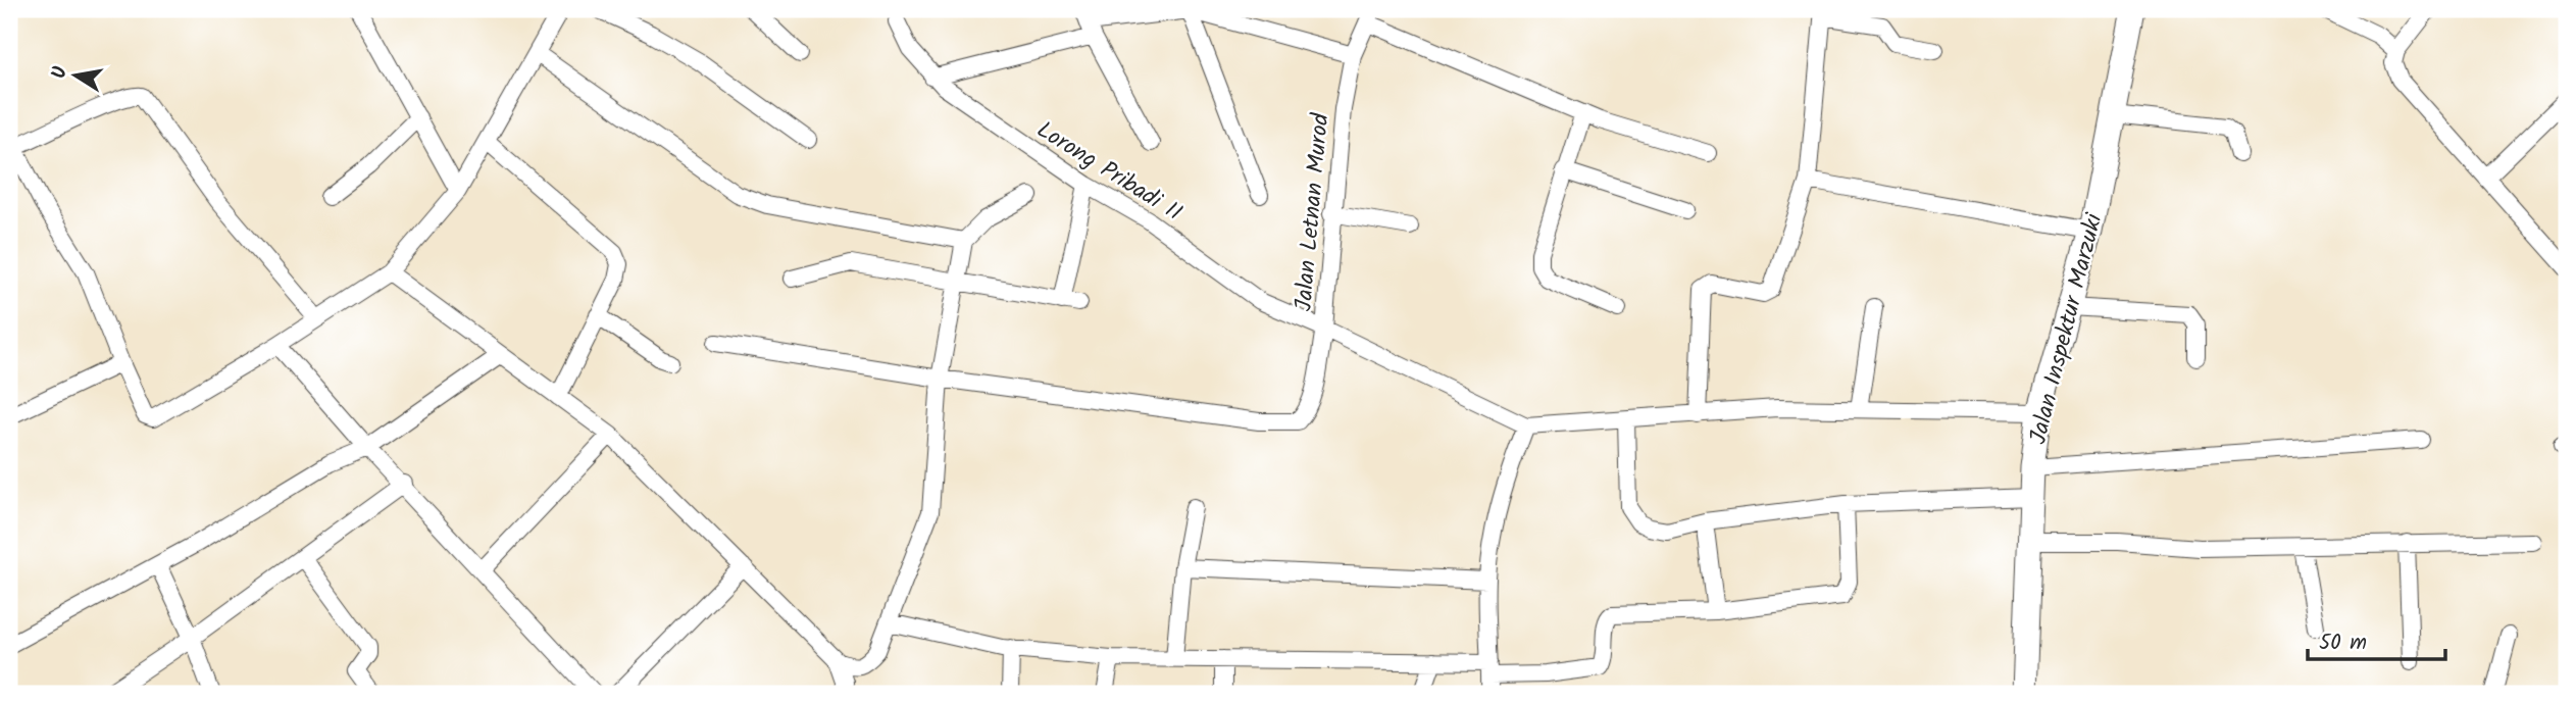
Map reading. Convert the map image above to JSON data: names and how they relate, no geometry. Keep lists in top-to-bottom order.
{
  "streets": {
    "street": ["Lorong Pribadi II", "Jalan Letnan Murod", "Jalan Inspektur Marzuki"]
  },
  "crossings": [
    ["Lorong Pribadi II", "Jalan Letnan Murod"]
  ],
  "scale_bar": "50 m",
  "north": "left"
}
